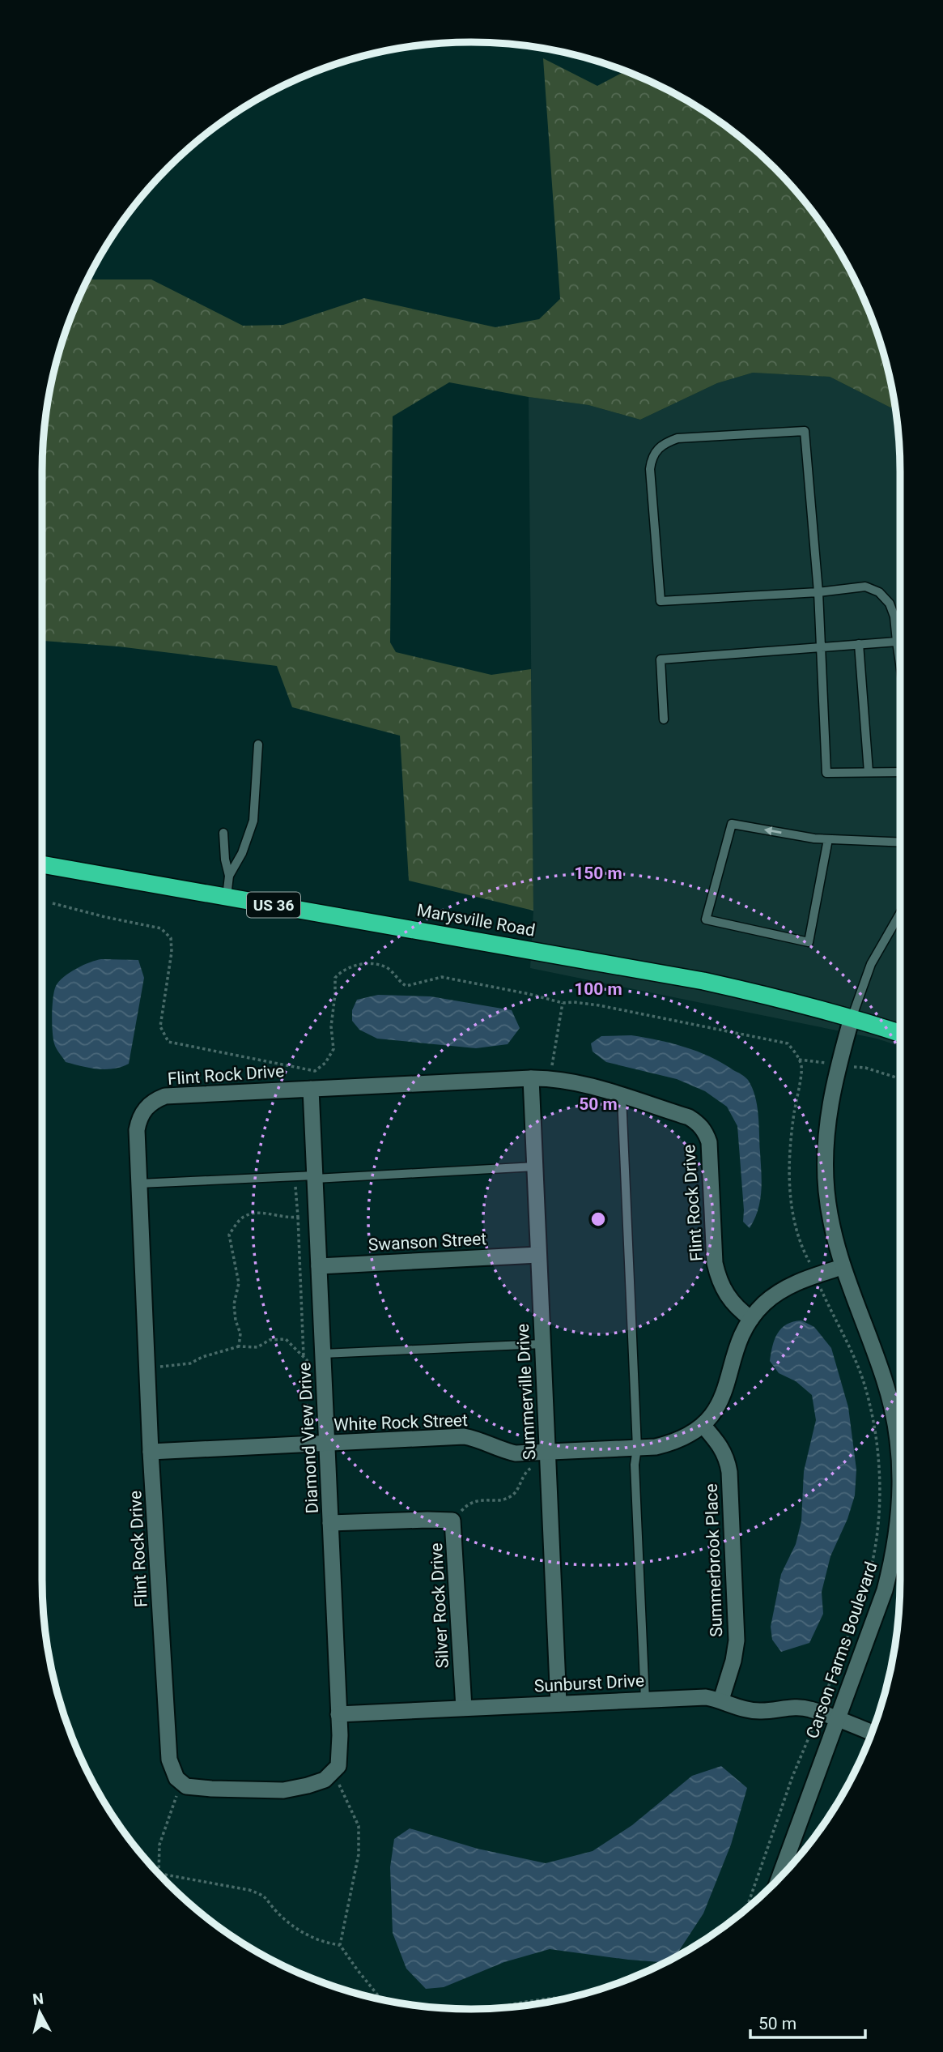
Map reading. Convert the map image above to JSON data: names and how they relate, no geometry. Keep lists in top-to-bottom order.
{
  "streets": {
    "highway": ["US 36", "Marysville Road"],
    "street": [
      "Flint Rock Drive",
      "Swanson Street",
      "Summerville Drive",
      "White Rock Street",
      "Diamond View Drive",
      "Summerbrook Place",
      "Silver Rock Drive",
      "Carson Farms Boulevard",
      "Sunburst Drive"
    ]
  },
  "crossings": [
    ["Marysville Road", "Carson Farms Boulevard"],
    ["Flint Rock Drive", "Summerville Drive"],
    ["Flint Rock Drive", "White Rock Street"],
    ["Flint Rock Drive", "Diamond View Drive"],
    ["Swanson Street", "Summerville Drive"],
    ["Swanson Street", "Diamond View Drive"],
    ["Summerville Drive", "White Rock Street"],
    ["Summerville Drive", "Sunburst Drive"],
    ["White Rock Street", "Diamond View Drive"],
    ["White Rock Street", "Summerbrook Place"],
    ["Diamond View Drive", "Silver Rock Drive"],
    ["Diamond View Drive", "Sunburst Drive"],
    ["Summerbrook Place", "Sunburst Drive"],
    ["Silver Rock Drive", "Sunburst Drive"],
    ["Carson Farms Boulevard", "Sunburst Drive"]
  ],
  "scale_bar": "50 m",
  "north": "top",
  "rings": ["150 m", "100 m", "50 m"]
}
